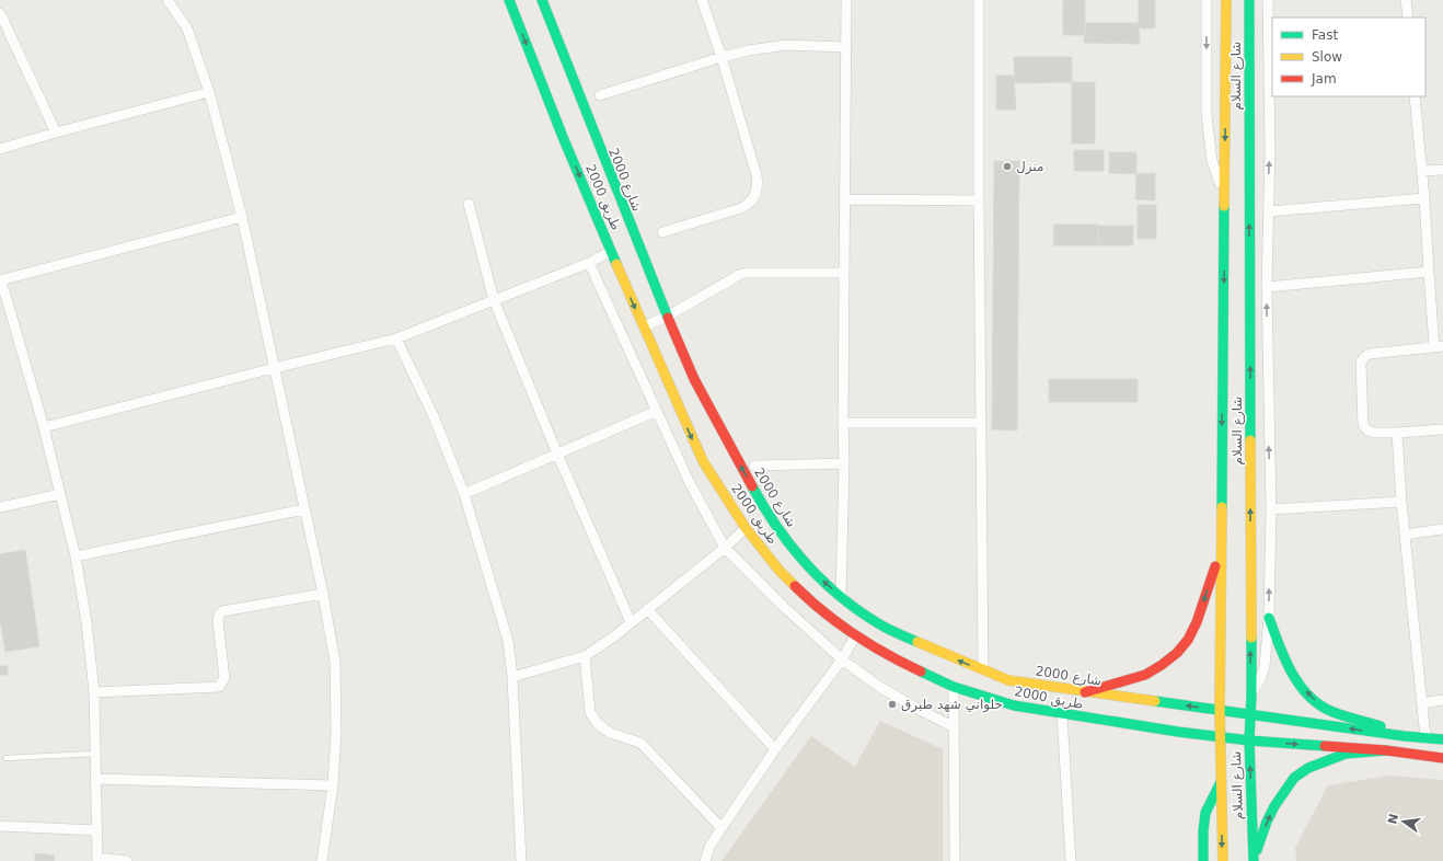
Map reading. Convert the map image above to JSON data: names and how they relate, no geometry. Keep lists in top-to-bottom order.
{
  "streets": {
    "main road": ["شارع السلام", "شارع 2000", "طريق 2000"]
  },
  "crossings": [
    ["شارع السلام", "شارع 2000"],
    ["شارع السلام", "طريق 2000"]
  ],
  "one_way": ["شارع 2000", "طريق 2000"],
  "places": ["منزل", "حلواني شهد طبرق"],
  "legend": ["Fast", "Slow", "Jam"],
  "north": "left"
}
